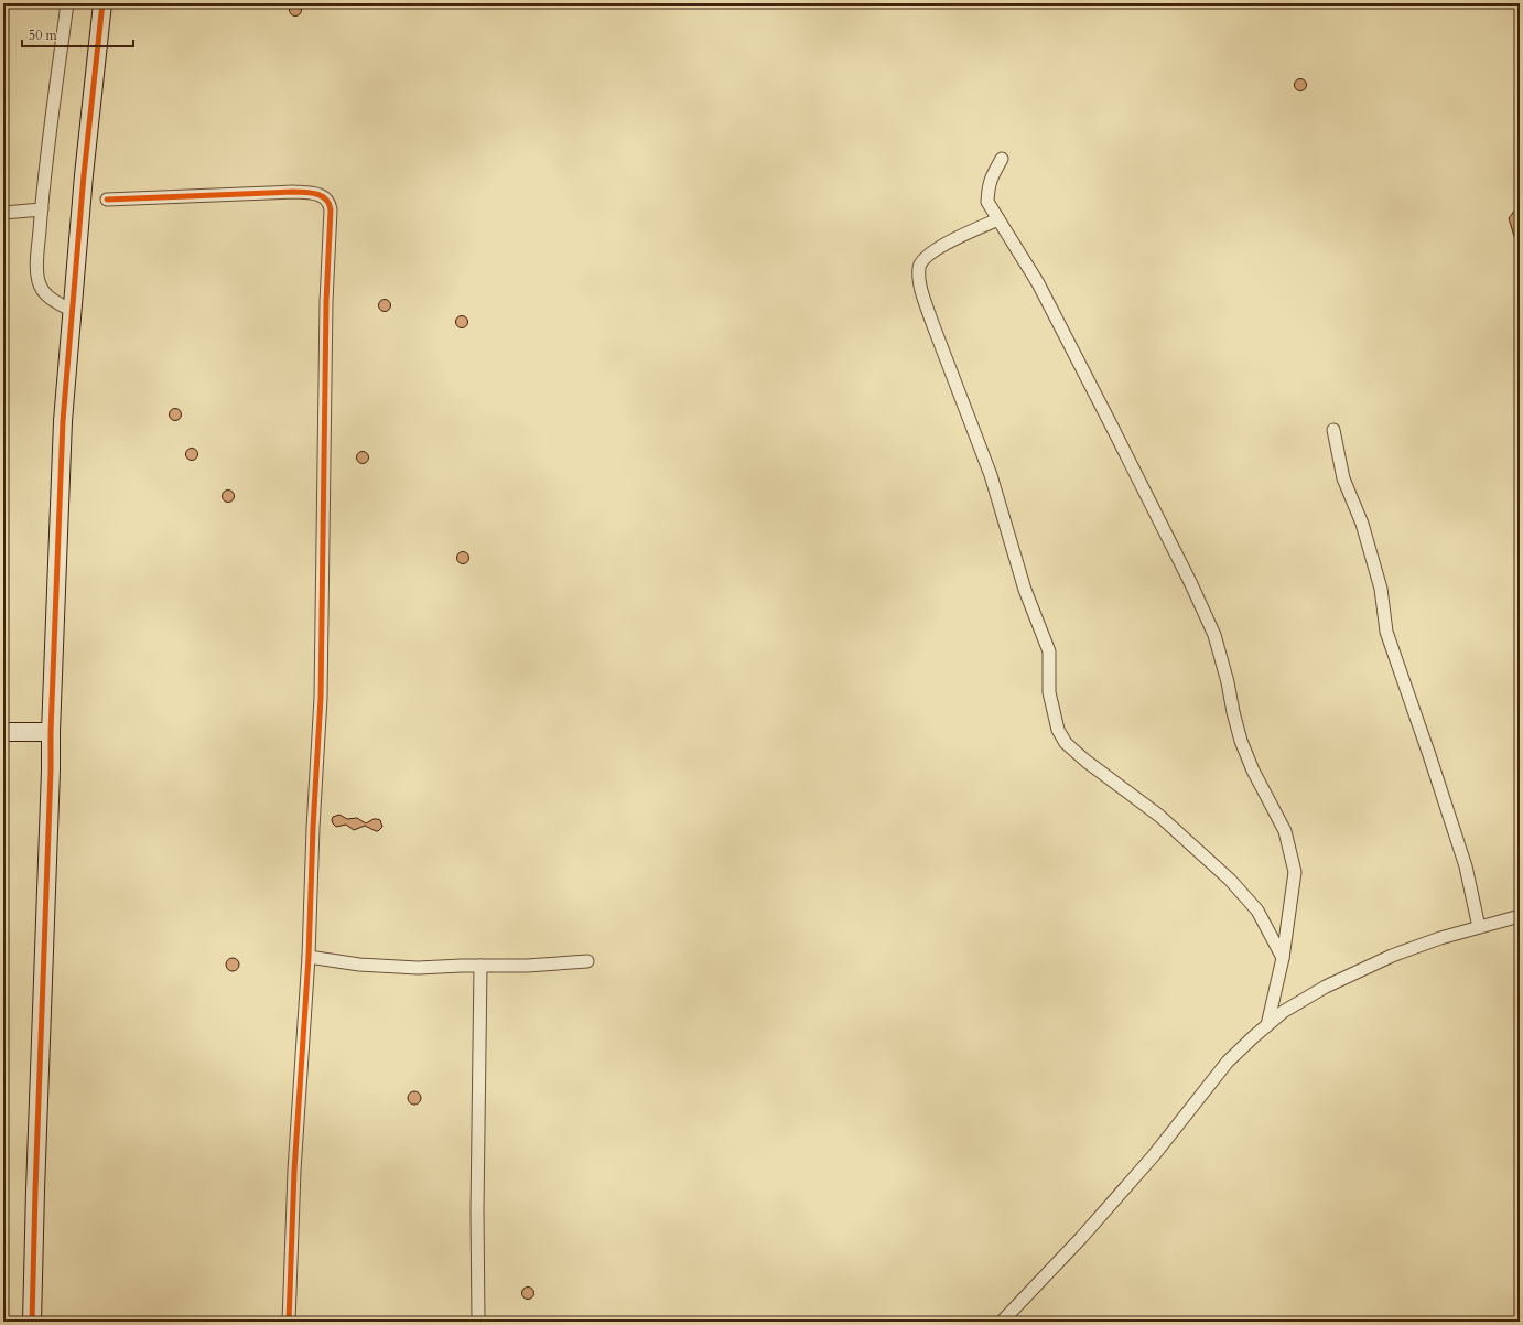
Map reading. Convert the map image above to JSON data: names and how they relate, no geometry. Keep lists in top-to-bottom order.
{
  "scale_bar": "50 m"
}
